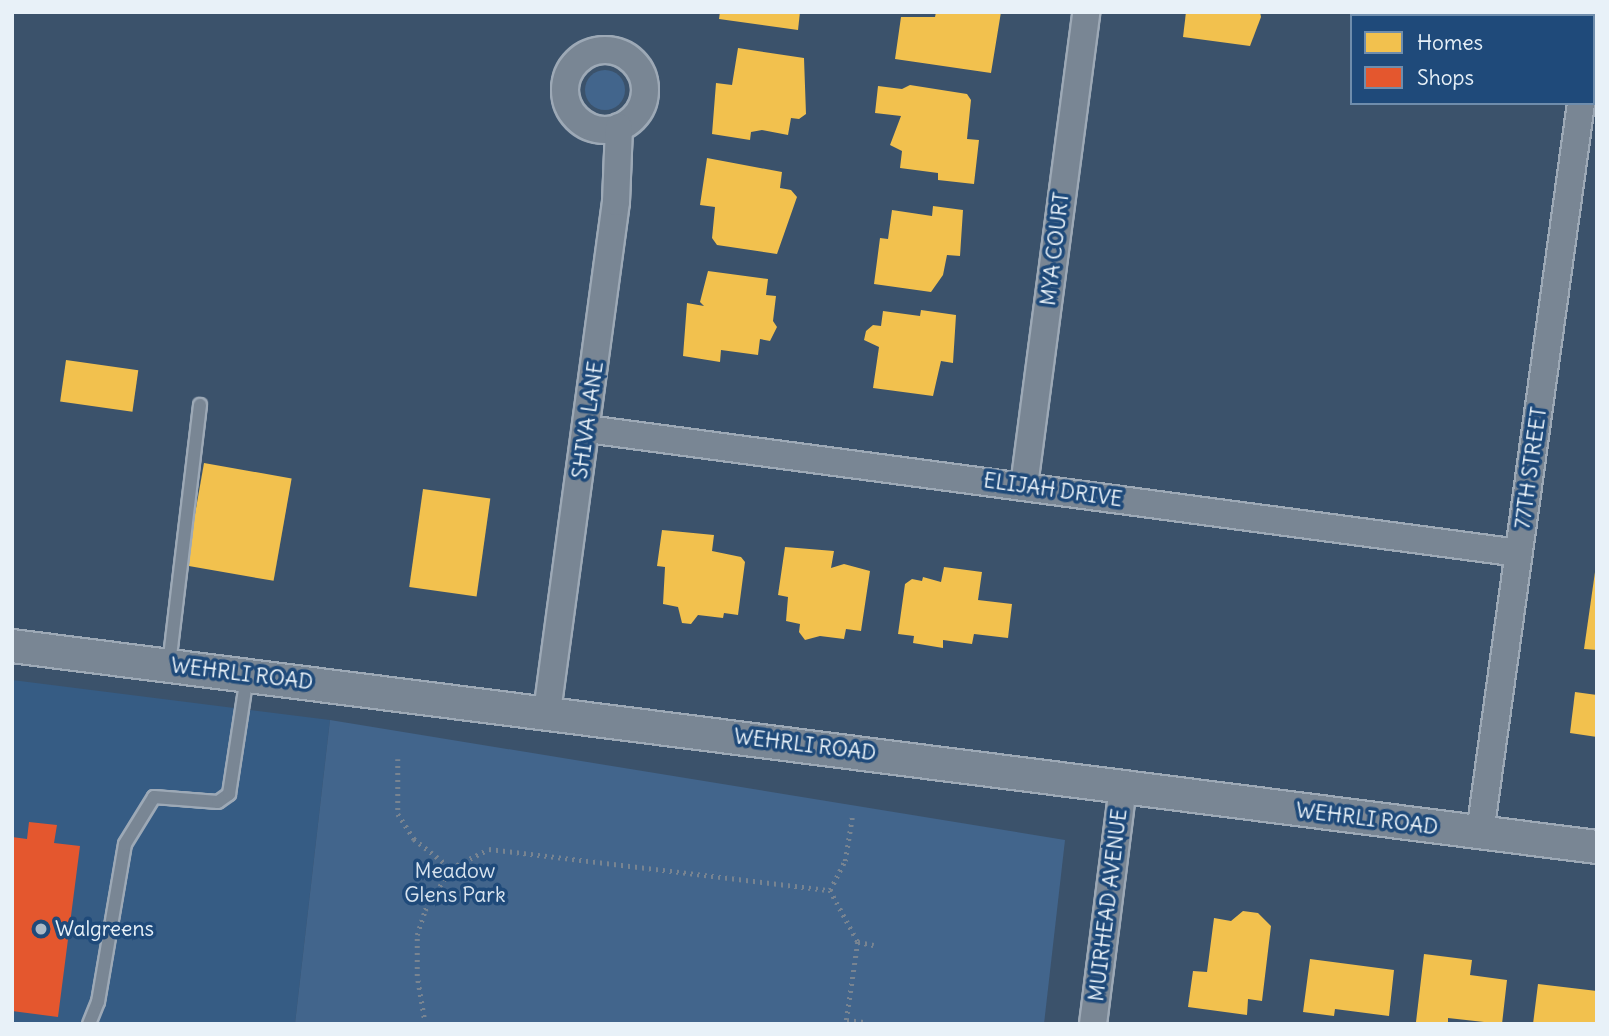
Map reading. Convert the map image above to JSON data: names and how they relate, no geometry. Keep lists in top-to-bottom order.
{
  "streets": {
    "street": [
      "MYA COURT",
      "SHIVA LANE",
      "77TH STREET",
      "ELIJAH DRIVE",
      "WEHRLI ROAD",
      "MUIRHEAD AVENUE"
    ]
  },
  "crossings": [
    ["MYA COURT", "ELIJAH DRIVE"],
    ["SHIVA LANE", "ELIJAH DRIVE"],
    ["SHIVA LANE", "WEHRLI ROAD"],
    ["77TH STREET", "ELIJAH DRIVE"],
    ["77TH STREET", "WEHRLI ROAD"],
    ["WEHRLI ROAD", "MUIRHEAD AVENUE"]
  ],
  "parks": ["Meadow Glens Park"],
  "places": ["Walgreens"],
  "legend": ["Homes", "Shops"]
}
